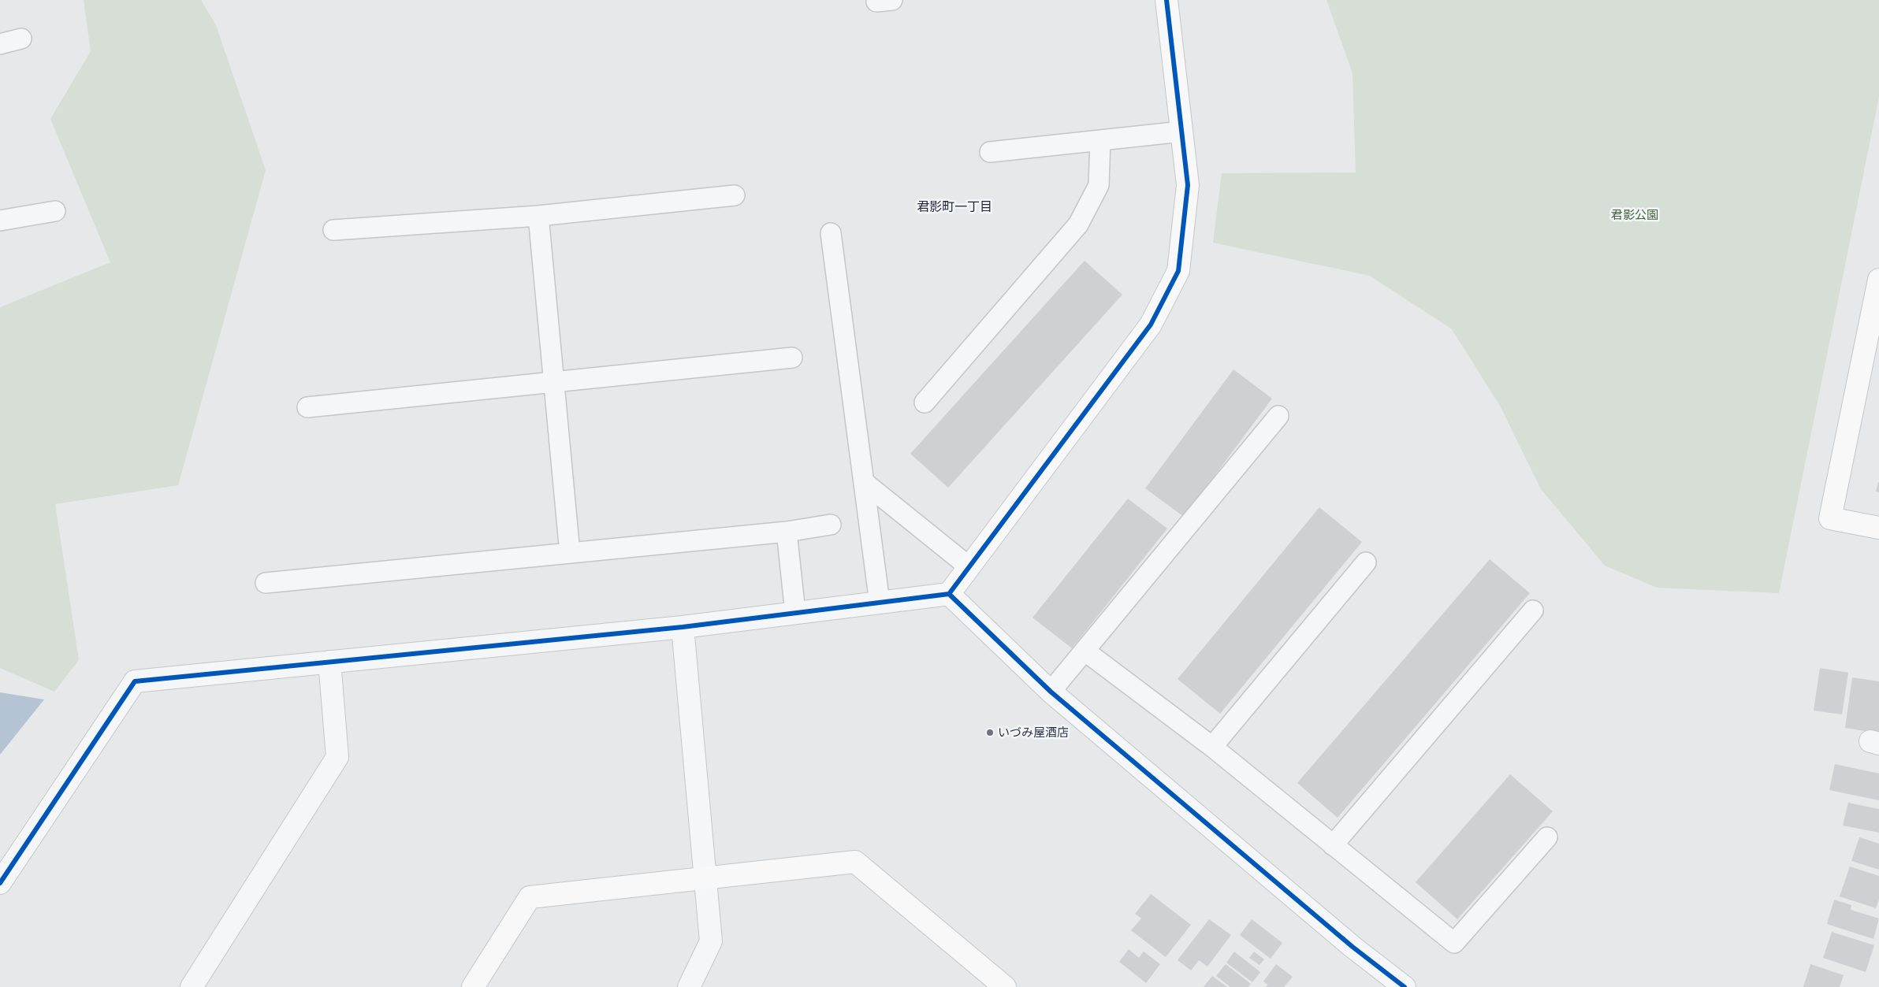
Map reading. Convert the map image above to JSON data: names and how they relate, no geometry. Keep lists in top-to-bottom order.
{
  "districts": ["君影町一丁目"],
  "parks": ["君影公園"],
  "places": ["いづみ屋酒店"]
}
